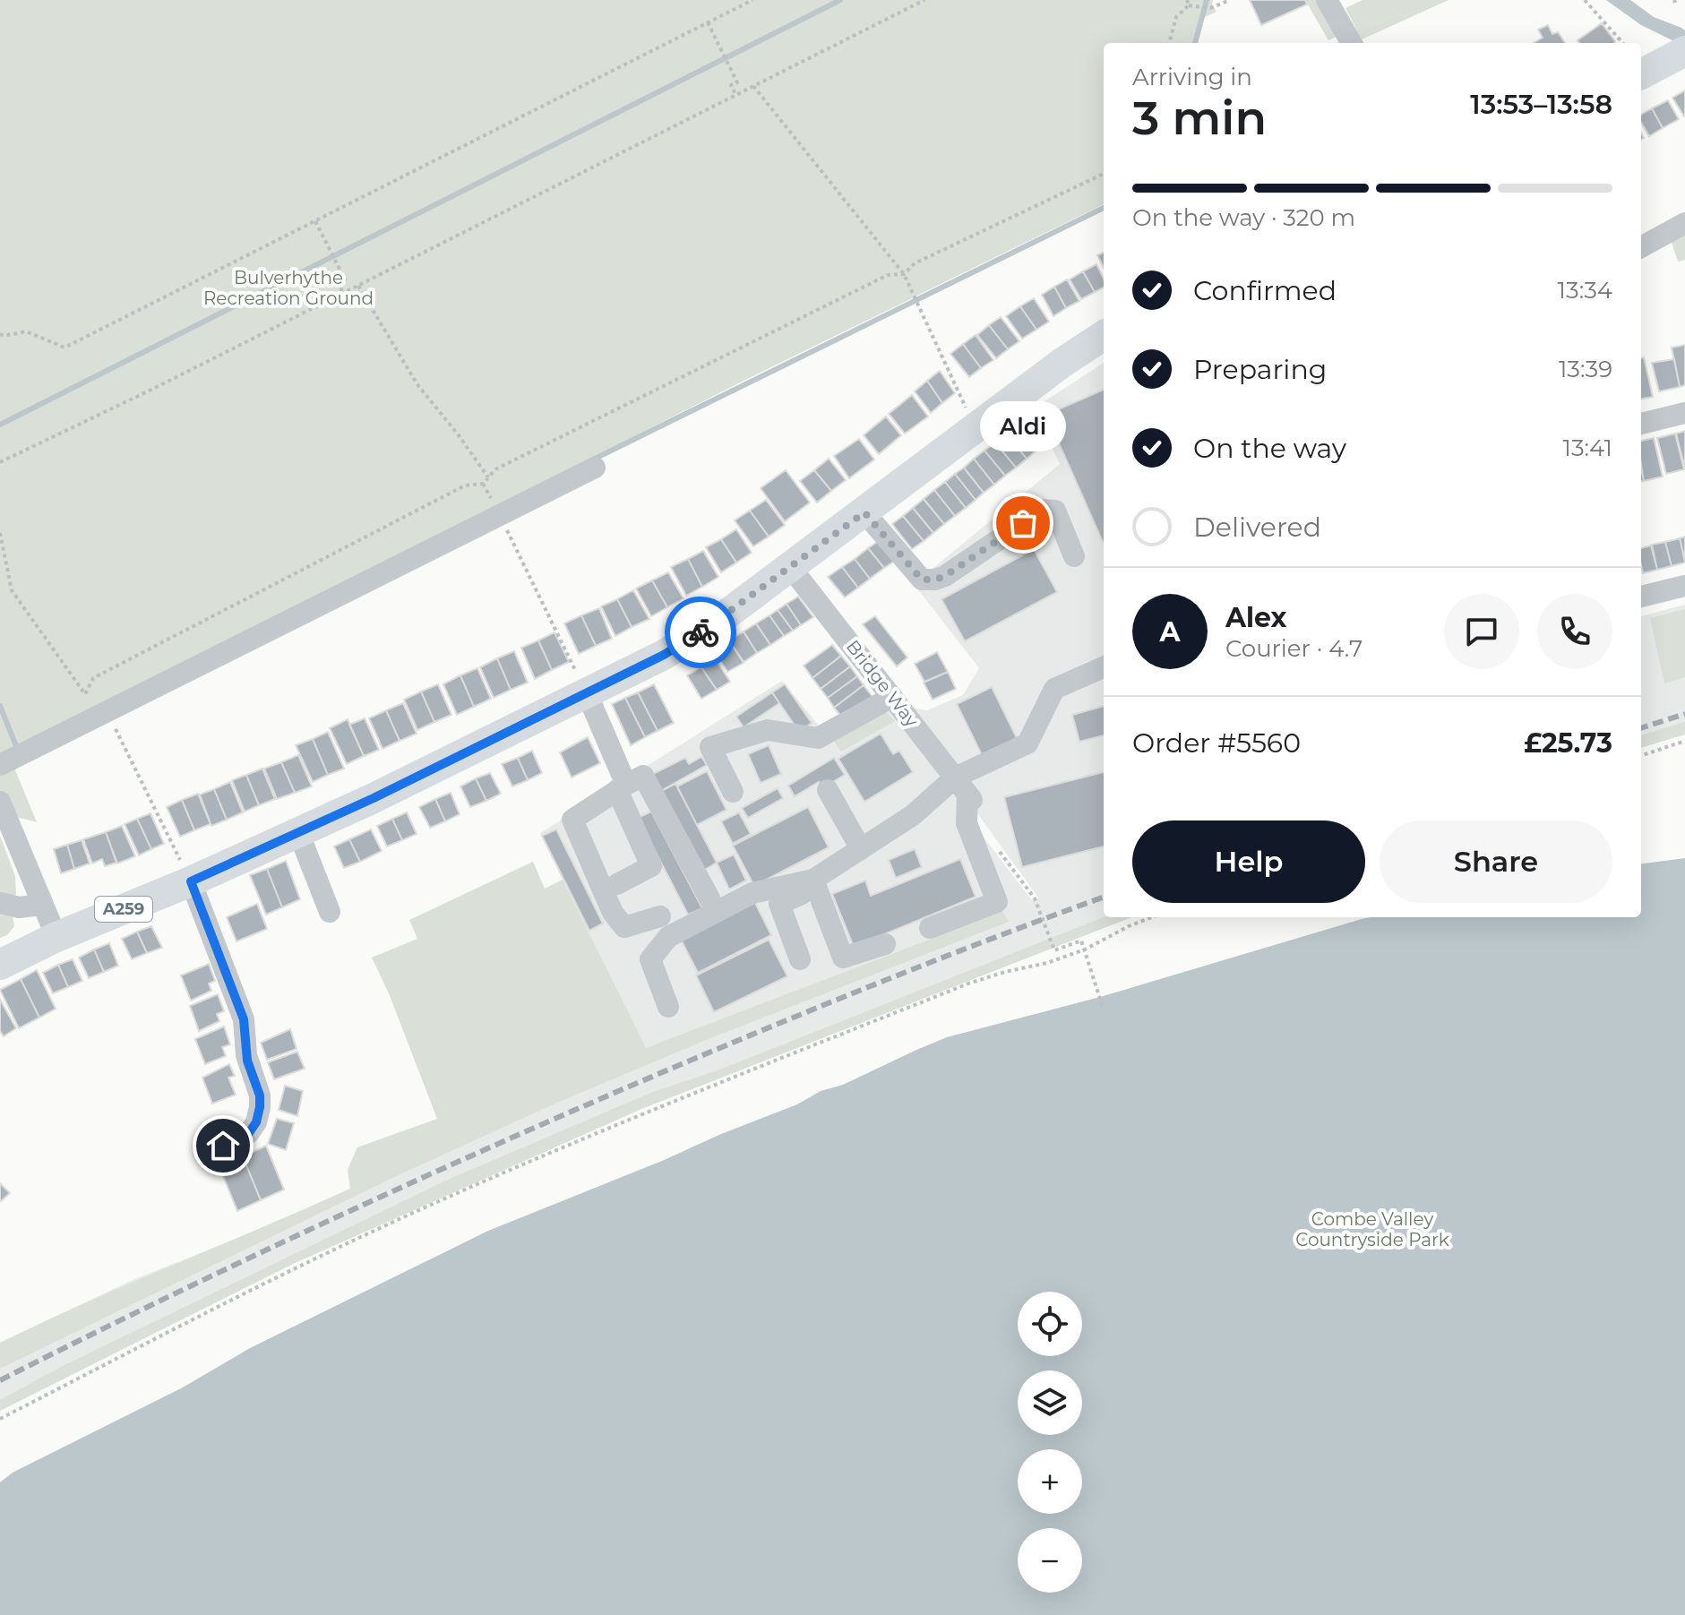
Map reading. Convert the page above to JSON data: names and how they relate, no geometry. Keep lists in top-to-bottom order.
{
  "streets": {
    "highway": ["A259"],
    "street": ["Bridge Way"]
  },
  "crossings": [
    ["Bridge Way", "A259"]
  ],
  "parks": ["Bulverhythe Recreation Ground", "Combe Valley Countryside Park"],
  "places": ["Aldi"],
  "page": {
    "heading": ["3 min", "Arriving in", "13:53–13:58"],
    "panel": [
      "Alex",
      "Courier · 4.7",
      "Order #5560",
      "£25.73"
    ],
    "bar": "On the way · 320 m",
    "list": [
      ["Confirmed", "13:34"],
      ["Preparing", "13:39"],
      ["On the way", "13:41"],
      "Delivered"
    ],
    "bubble": "Aldi",
    "round": "A",
    "buttons": ["Help", "Share"],
    "map_buttons": ["+", "−"]
  }
}
